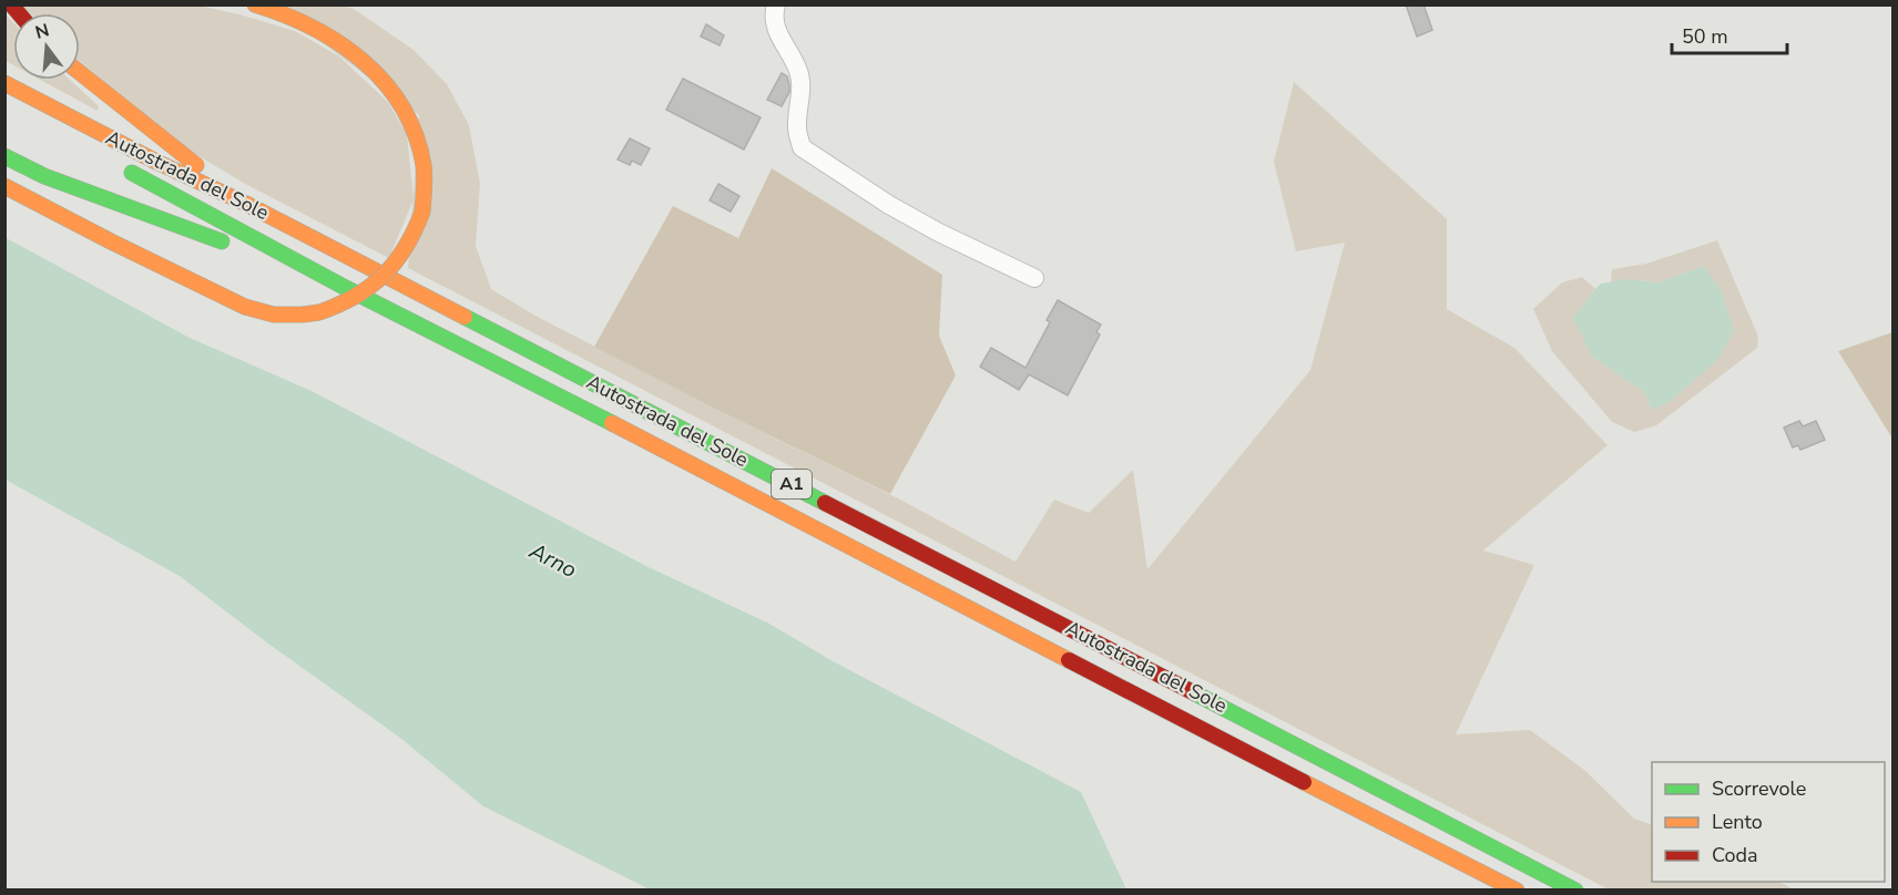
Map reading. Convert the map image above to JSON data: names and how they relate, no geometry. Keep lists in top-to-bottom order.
{
  "streets": {
    "highway": ["Autostrada del Sole", "A1"]
  },
  "water": ["Arno"],
  "legend": ["Scorrevole", "Lento", "Coda"],
  "scale_bar": "50 m",
  "north": "top"
}
